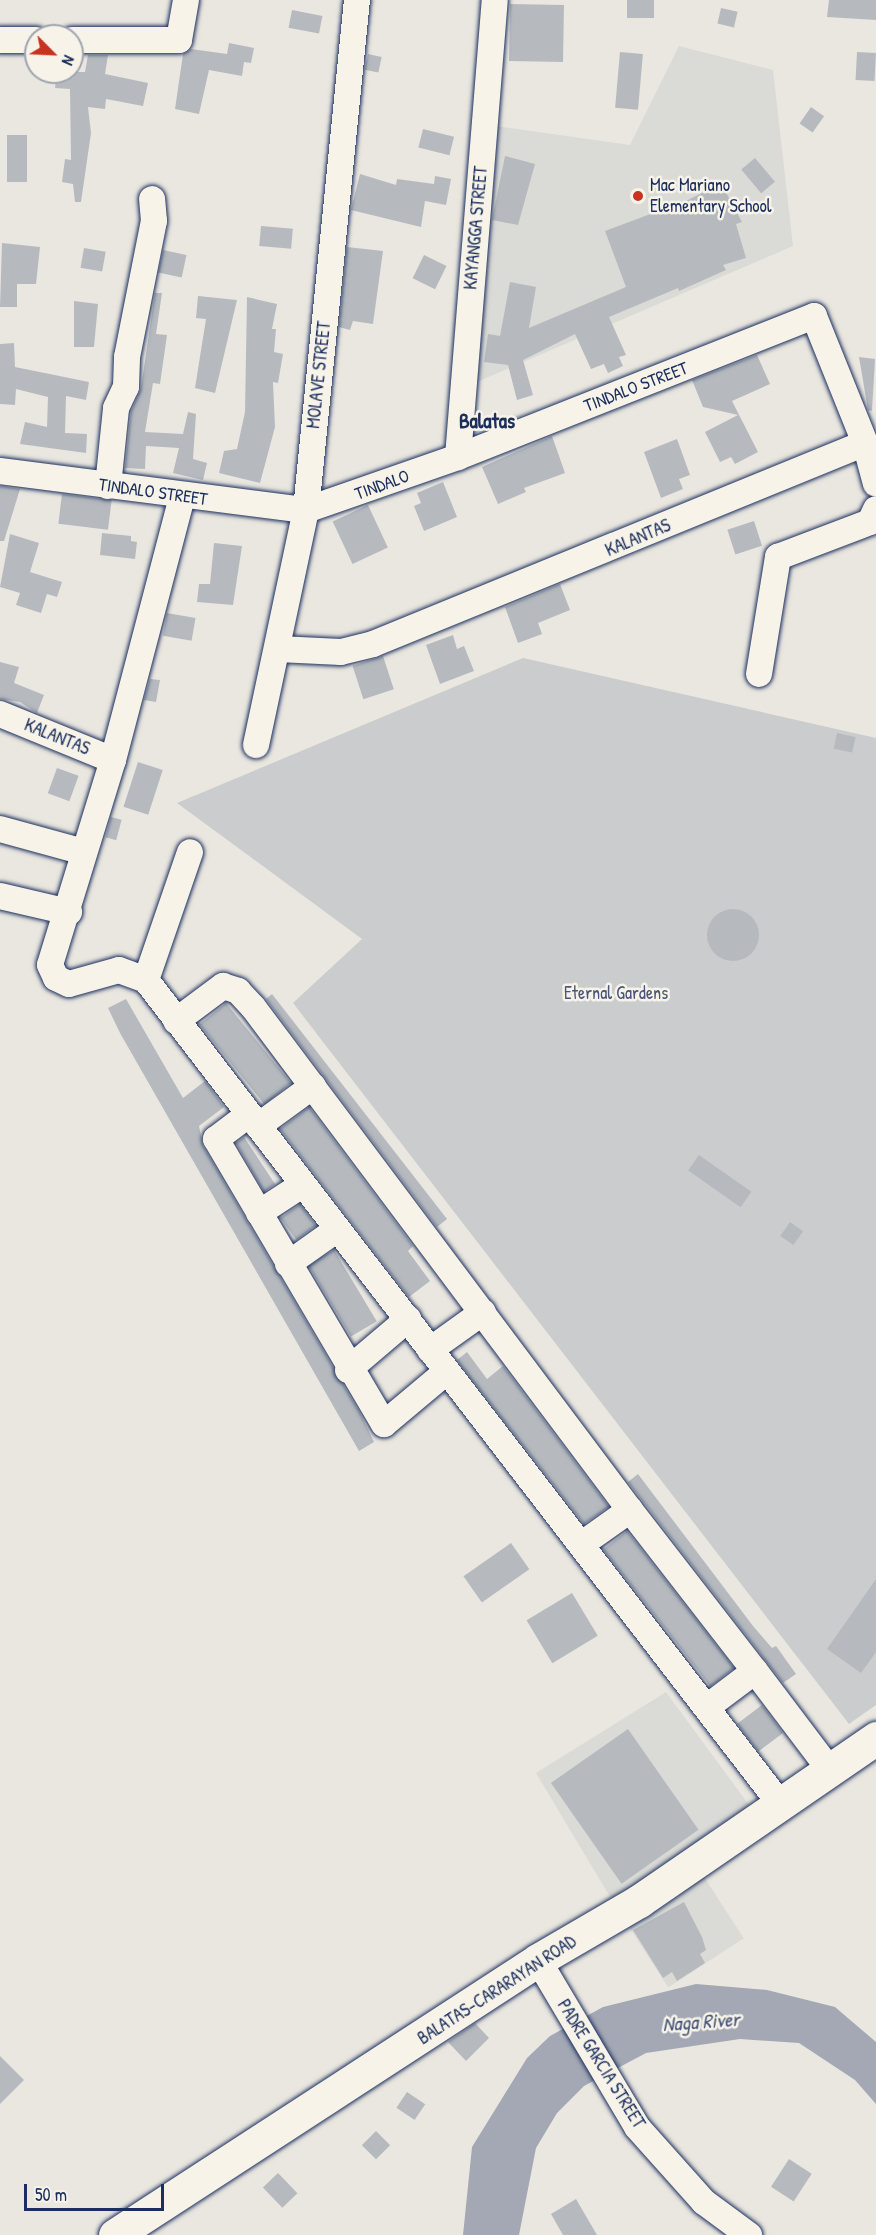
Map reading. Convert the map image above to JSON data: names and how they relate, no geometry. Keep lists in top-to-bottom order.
{
  "streets": {
    "main road": ["BALATAS-CARARAYAN ROAD"],
    "street": [
      "KAYANGGA STREET",
      "MOLAVE STREET",
      "TINDALO STREET",
      "TINDALO",
      "KALANTAS",
      "PADRE GARCIA STREET"
    ]
  },
  "crossings": [
    ["KAYANGGA STREET", "TINDALO STREET"],
    ["KAYANGGA STREET", "TINDALO"],
    ["MOLAVE STREET", "TINDALO STREET"],
    ["MOLAVE STREET", "TINDALO"],
    ["MOLAVE STREET", "KALANTAS"],
    ["TINDALO STREET", "TINDALO"],
    ["TINDALO STREET", "KALANTAS"],
    ["BALATAS-CARARAYAN ROAD", "PADRE GARCIA STREET"]
  ],
  "districts": ["Balatas"],
  "water": ["Naga River"],
  "parks": ["Eternal Gardens"],
  "places": ["Mac Mariano Elementary School"],
  "scale_bar": "50 m",
  "north": "bottom right"
}
